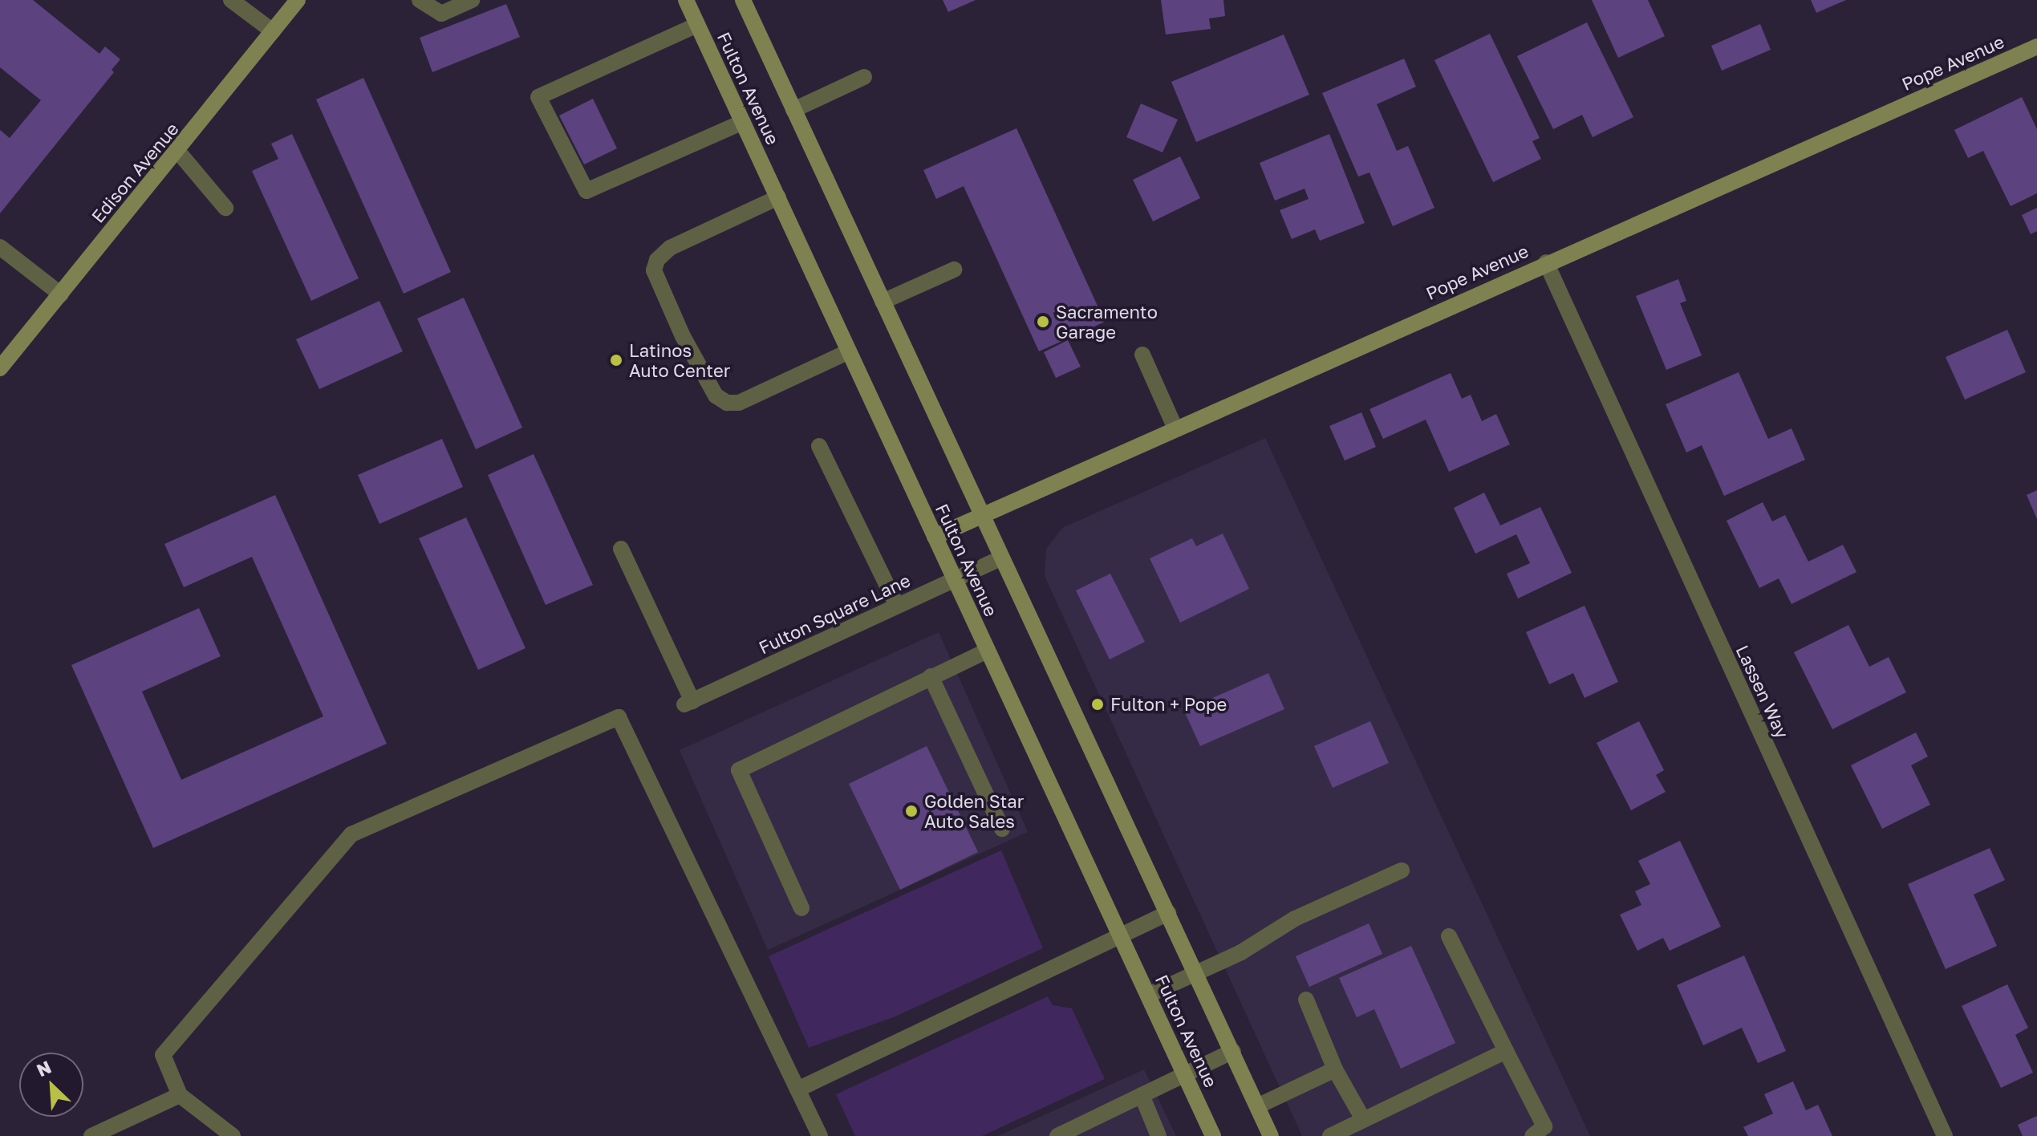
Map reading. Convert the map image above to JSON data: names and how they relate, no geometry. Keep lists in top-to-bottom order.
{
  "streets": {
    "main road": ["Pope Avenue", "Fulton Avenue", "Edison Avenue"],
    "street": ["Fulton Square Lane", "Lassen Way"]
  },
  "crossings": [
    ["Pope Avenue", "Fulton Avenue"],
    ["Pope Avenue", "Lassen Way"],
    ["Fulton Avenue", "Fulton Square Lane"]
  ],
  "places": [
    "Sacramento Garage",
    "Latinos Auto Center",
    "Fulton + Pope",
    "Golden Star Auto Sales"
  ],
  "north": "top left"
}
